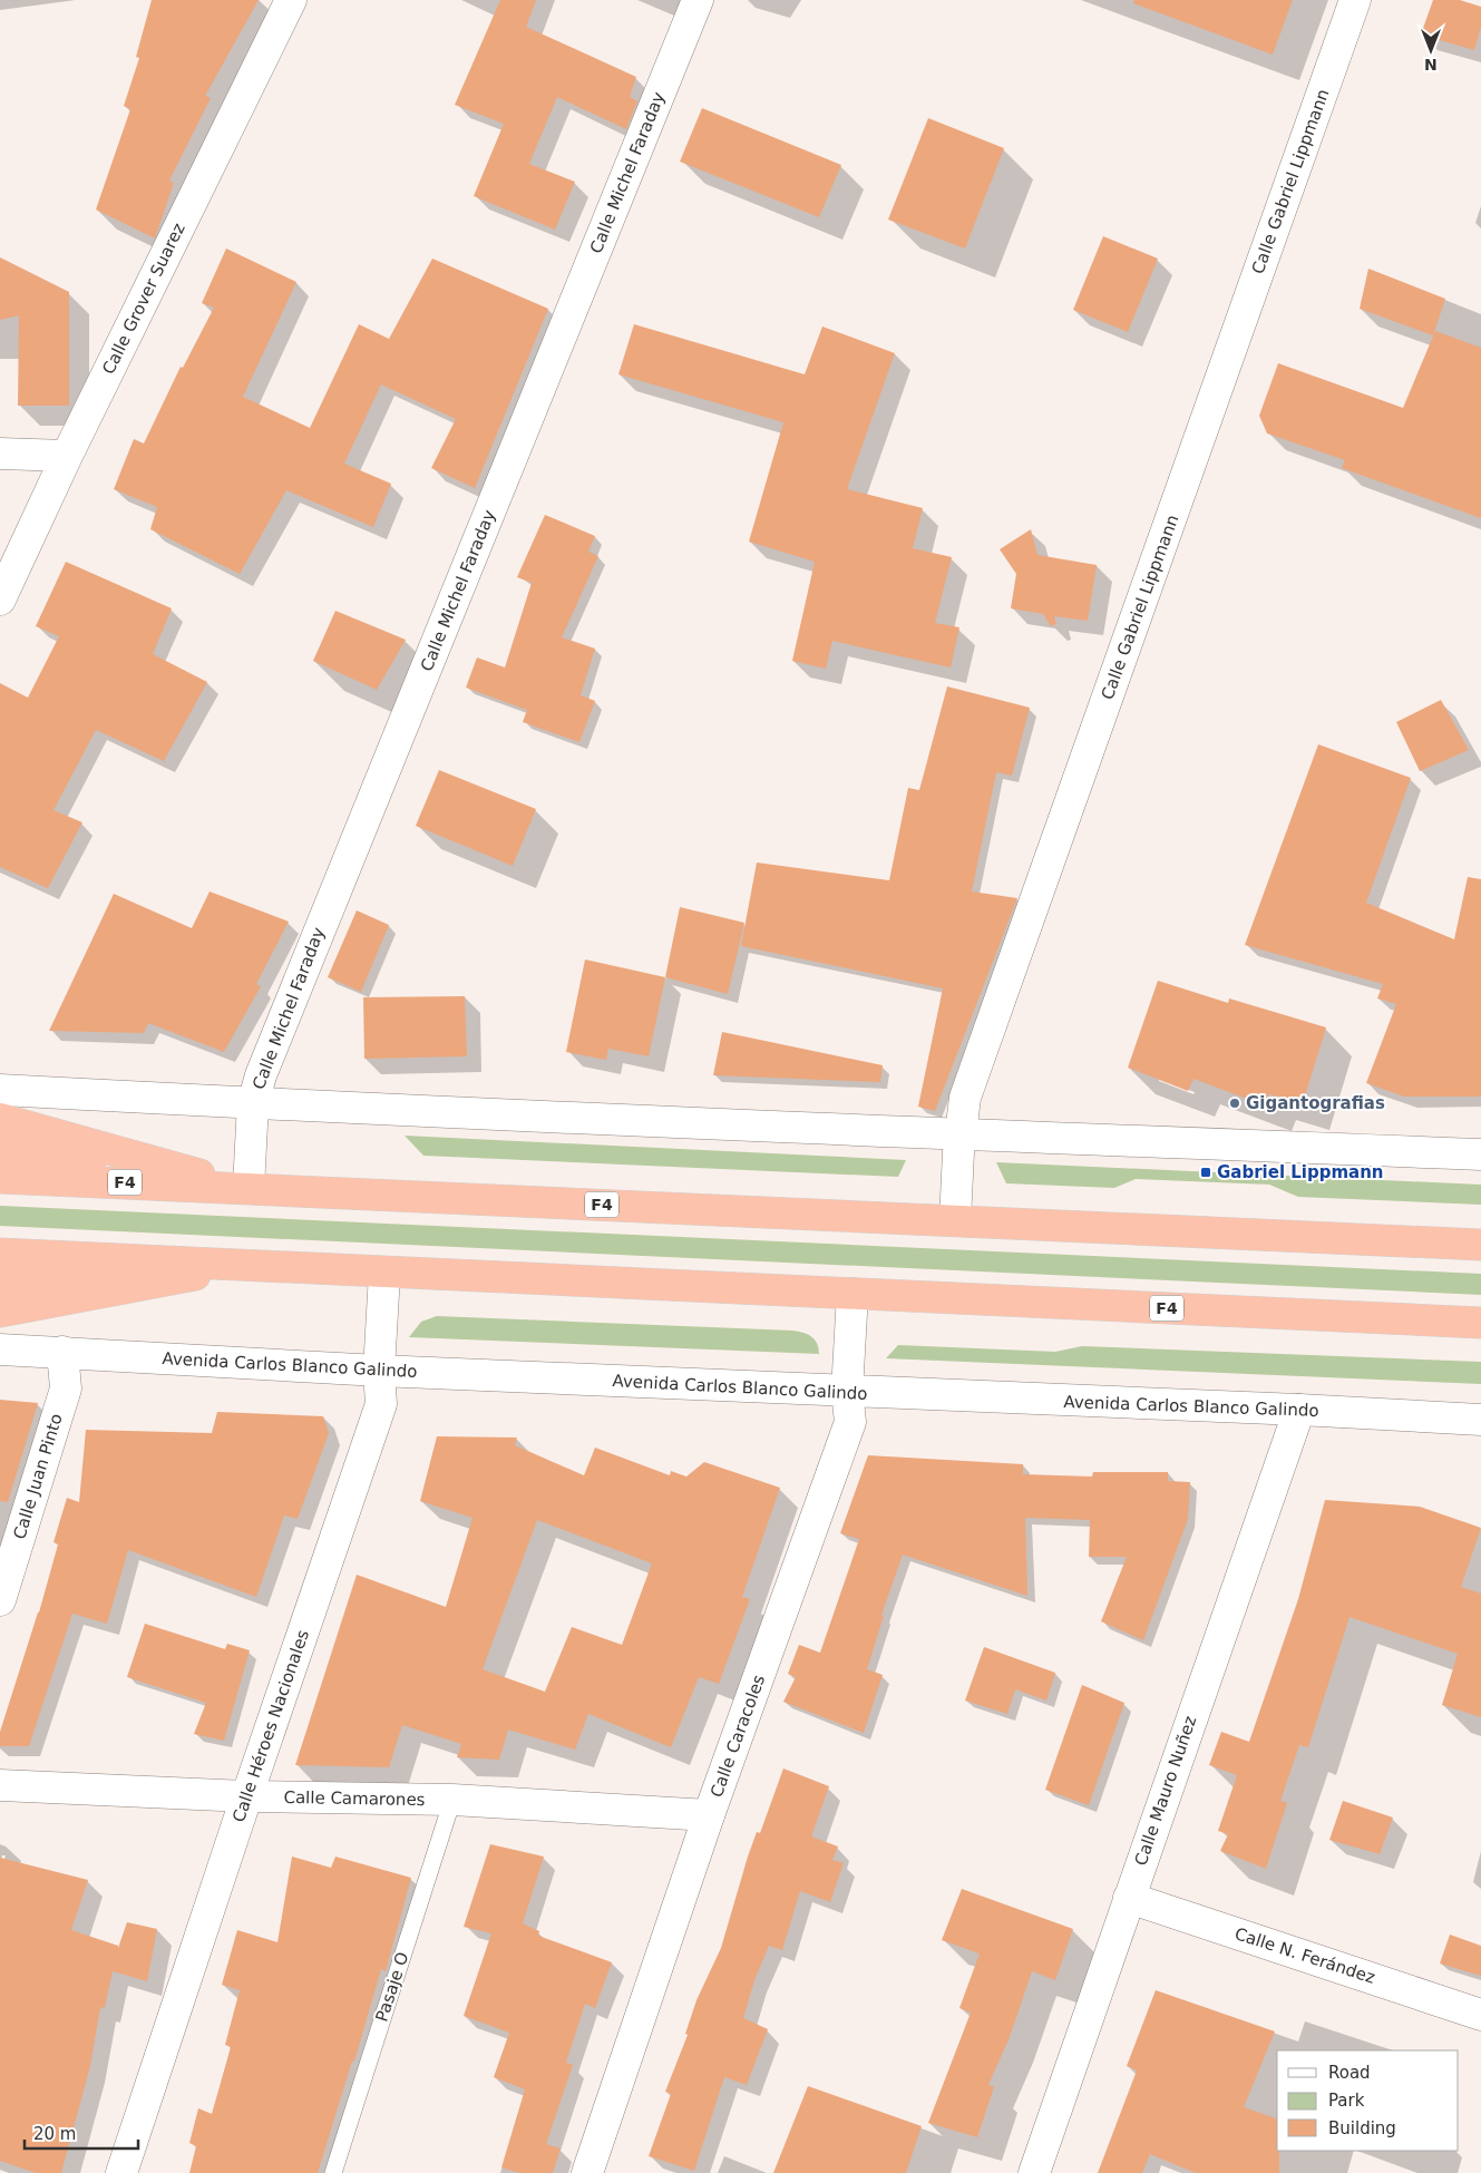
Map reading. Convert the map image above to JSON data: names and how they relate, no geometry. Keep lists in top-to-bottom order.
{
  "streets": {
    "highway": ["F4"],
    "street": [
      "Calle Michel Faraday",
      "Calle Gabriel Lippmann",
      "Calle Grover Suarez",
      "Avenida Carlos Blanco Galindo",
      "Calle Juan Pinto",
      "Calle Héroes Nacionales",
      "Calle Caracoles",
      "Calle Mauro Nuñez",
      "Calle Camarones",
      "Calle N. Ferández"
    ],
    "lane": ["Pasaje O"]
  },
  "crossings": [
    ["Calle Michel Faraday", "F4"],
    ["Calle Gabriel Lippmann", "F4"],
    ["F4", "Calle Héroes Nacionales"],
    ["F4", "Calle Caracoles"],
    ["Avenida Carlos Blanco Galindo", "Calle Juan Pinto"],
    ["Avenida Carlos Blanco Galindo", "Calle Héroes Nacionales"],
    ["Avenida Carlos Blanco Galindo", "Calle Caracoles"],
    ["Avenida Carlos Blanco Galindo", "Calle Mauro Nuñez"],
    ["Calle Héroes Nacionales", "Calle Camarones"],
    ["Calle Caracoles", "Calle Camarones"],
    ["Calle Mauro Nuñez", "Calle N. Ferández"],
    ["Calle Camarones", "Pasaje O"]
  ],
  "places": {
    "other": ["Gigantografias"],
    "transit": ["Gabriel Lippmann"]
  },
  "legend": ["Road", "Park", "Building"],
  "scale_bar": "20 m",
  "north": "bottom"
}
